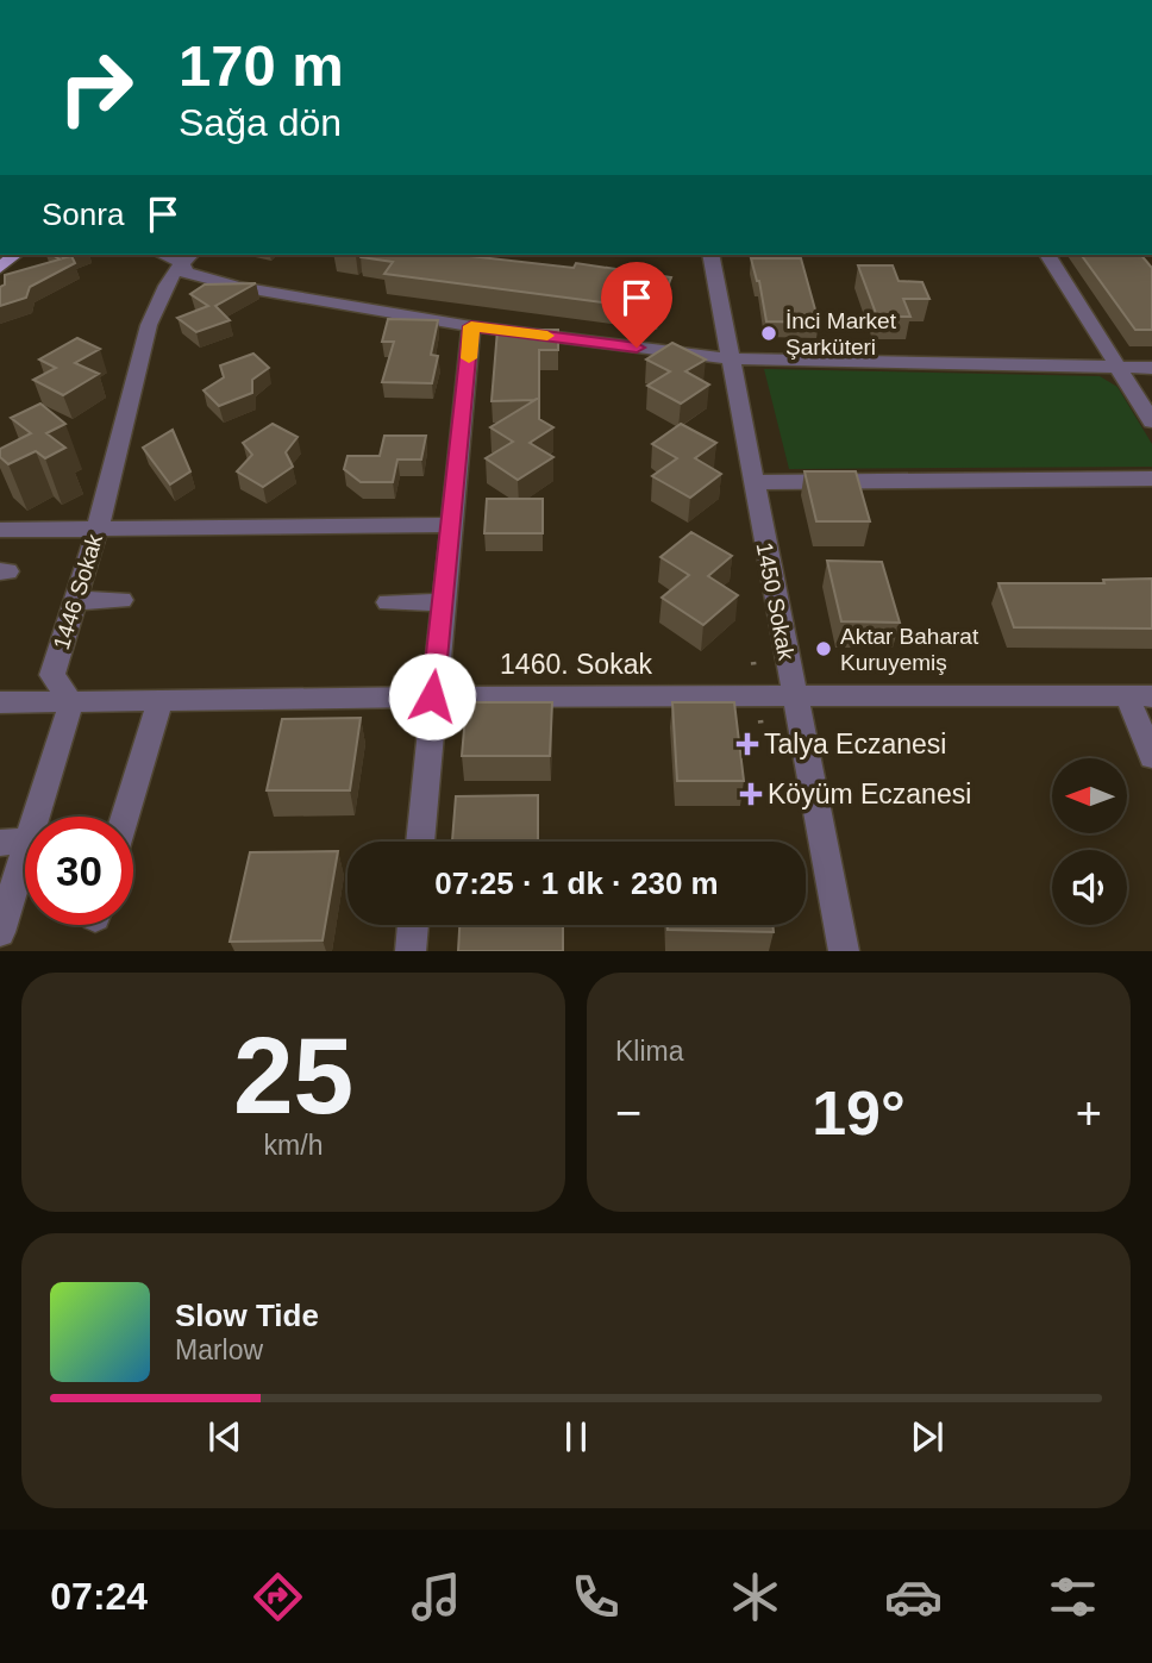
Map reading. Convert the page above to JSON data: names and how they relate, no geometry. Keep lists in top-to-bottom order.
{
  "streets": {
    "street": ["1446 Sokak", "1450 Sokak", "1460. Sokak"]
  },
  "crossings": [
    ["1446 Sokak", "1460. Sokak"],
    ["1450 Sokak", "1460. Sokak"]
  ],
  "places": {
    "other": ["İnci Market Şarküteri", "Aktar Baharat Kuruyemiş"],
    "health": ["Talya Eczanesi", "Köyüm Eczanesi"]
  },
  "north": "left",
  "page": {
    "turn": ["170 m", "Sağa dön"],
    "then": "Sonra",
    "limit": "30",
    "trip": "07:25 · 1 dk · 230 m",
    "tile": [
      ["25", "km/h"],
      "Klima"
    ],
    "heat": ["−", "19°", "+"],
    "song": ["Slow Tide", "Marlow"],
    "tabs": "07:24"
  }
}
